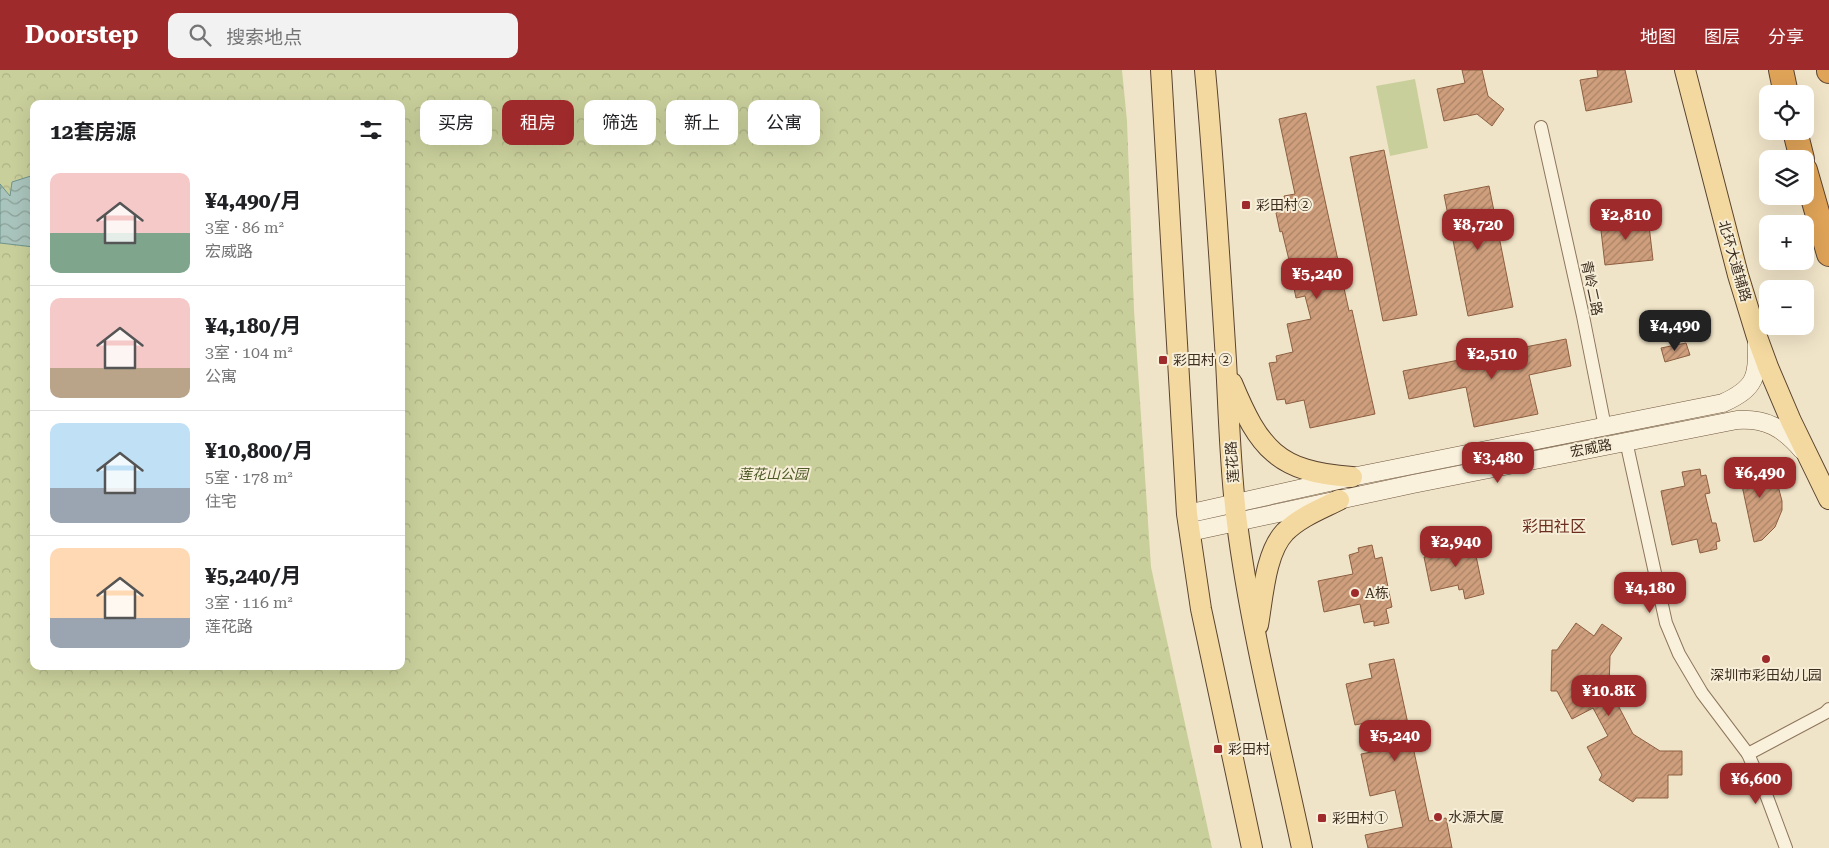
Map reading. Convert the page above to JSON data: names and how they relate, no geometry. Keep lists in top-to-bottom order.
{
  "streets": {
    "main road": ["北环大道辅路", "莲花路"],
    "street": ["青岭二路", "宏威路"]
  },
  "crossings": [
    ["北环大道辅路", "宏威路"],
    ["青岭二路", "宏威路"],
    ["宏威路", "莲花路"]
  ],
  "districts": ["彩田社区"],
  "parks": ["莲花山公园"],
  "places": {
    "transit": [
      "彩田村②",
      "彩田村 ②",
      "彩田村",
      "彩田村①"
    ],
    "other": ["A栋", "深圳市彩田幼儿园", "水源大厦"]
  },
  "page": {
    "header": "Doorstep",
    "search": "搜索地点",
    "nav": ["地图", "图层", "分享"],
    "map_buttons": ["+", "−"],
    "chip": [
      "买房",
      "租房",
      "筛选",
      "新上",
      "公寓"
    ],
    "heading": "12套房源",
    "list": [
      {
        "name": "¥4,490/月",
        "note": "3室 · 86 m² · 宏威路"
      },
      {
        "name": "¥4,180/月",
        "note": "3室 · 104 m² · 公寓"
      },
      {
        "name": "¥10,800/月",
        "note": "5室 · 178 m² · 住宅"
      },
      {
        "name": "¥5,240/月",
        "note": "3室 · 116 m² · 莲花路"
      }
    ],
    "price": [
      "¥2,810",
      "¥8,720",
      "¥5,240",
      "¥4,490",
      "¥2,510",
      "¥3,480",
      "¥6,490",
      "¥2,940",
      "¥4,180",
      "¥10.8K",
      "¥5,240",
      "¥6,600"
    ]
  }
}
